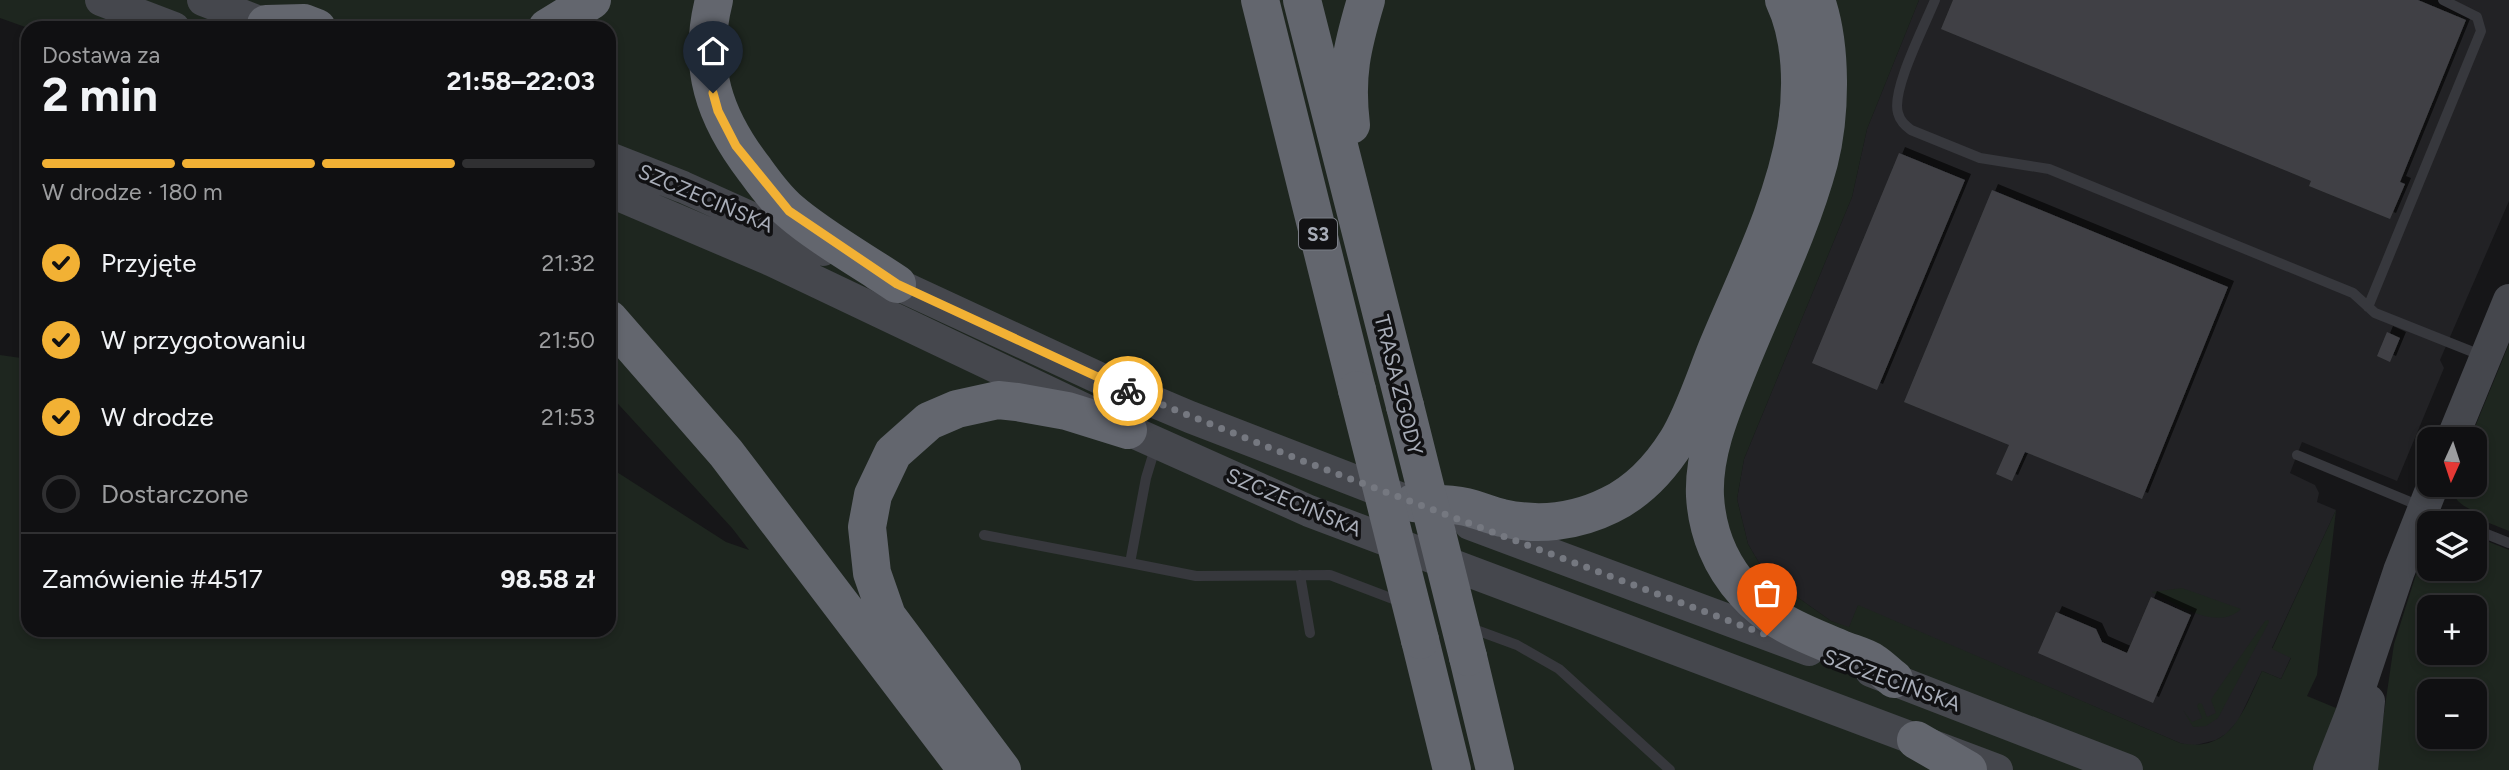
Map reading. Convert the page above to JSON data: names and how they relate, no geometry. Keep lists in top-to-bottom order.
{
  "streets": {
    "highway": ["S3", "TRASA ZGODY"],
    "main road": ["SZCZECIŃSKA"]
  },
  "north": "bottom",
  "page": {
    "heading": ["2 min", "Dostawa za", "21:58–22:03"],
    "panel": ["Zamówienie #4517", "98.58 zł"],
    "bar": "W drodze · 180 m",
    "list": [
      ["Przyjęte", "21:32"],
      ["W przygotowaniu", "21:50"],
      ["W drodze", "21:53"],
      "Dostarczone"
    ],
    "map_buttons": ["+", "−"]
  }
}
